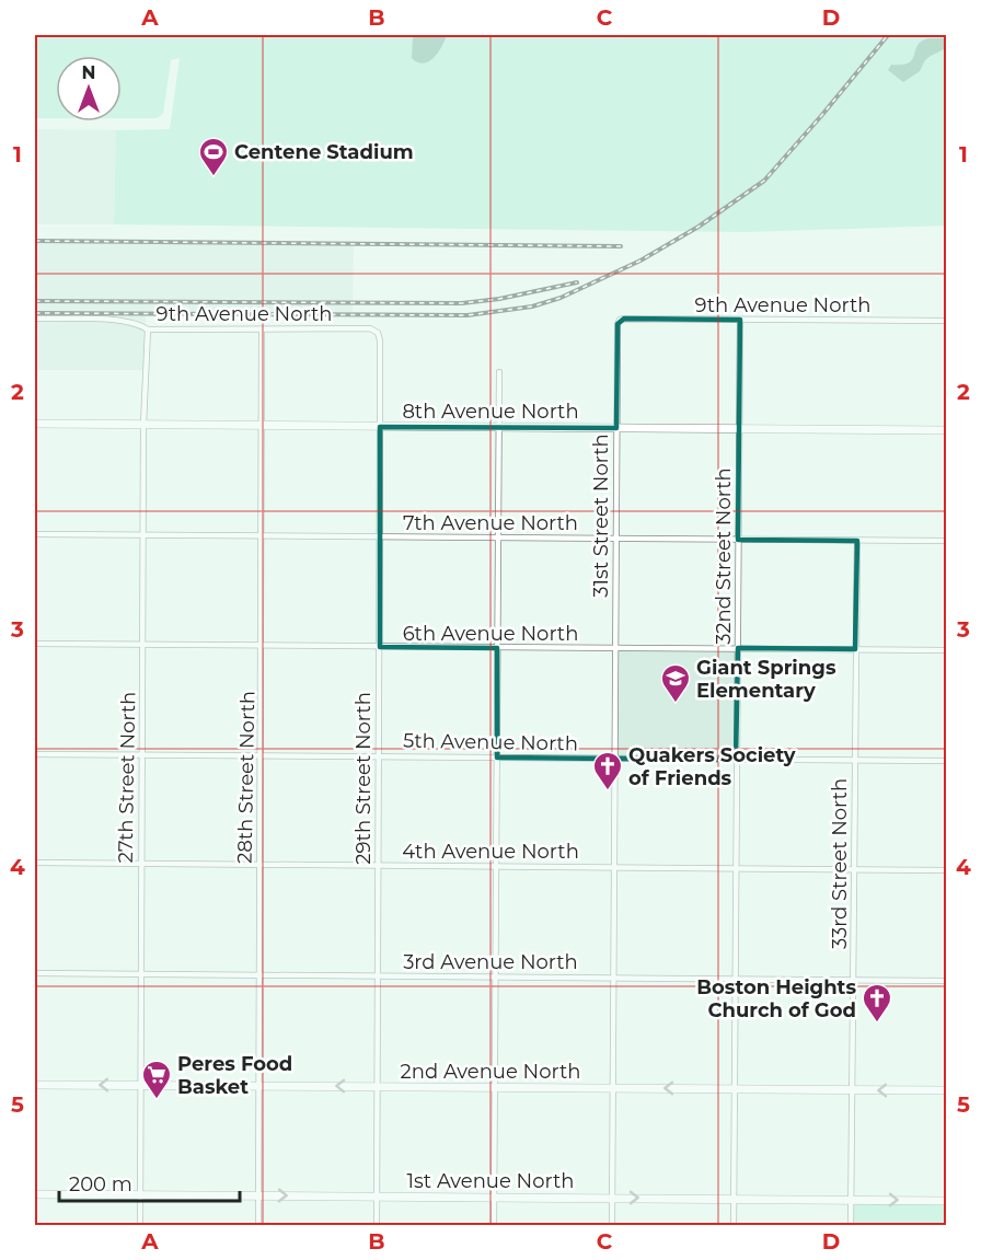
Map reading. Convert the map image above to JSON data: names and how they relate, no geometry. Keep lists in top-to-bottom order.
{
  "streets": {
    "main road": ["8th Avenue North", "2nd Avenue North", "1st Avenue North"],
    "street": [
      "9th Avenue North",
      "31st Street North",
      "7th Avenue North",
      "32nd Street North",
      "6th Avenue North",
      "5th Avenue North",
      "27th Street North",
      "28th Street North",
      "29th Street North",
      "4th Avenue North",
      "33rd Street North",
      "3rd Avenue North"
    ]
  },
  "crossings": [
    ["9th Avenue North", "31st Street North"],
    ["9th Avenue North", "32nd Street North"],
    ["9th Avenue North", "27th Street North"],
    ["9th Avenue North", "28th Street North"],
    ["9th Avenue North", "29th Street North"],
    ["8th Avenue North", "31st Street North"],
    ["8th Avenue North", "32nd Street North"],
    ["8th Avenue North", "27th Street North"],
    ["8th Avenue North", "28th Street North"],
    ["8th Avenue North", "29th Street North"],
    ["31st Street North", "7th Avenue North"],
    ["31st Street North", "6th Avenue North"],
    ["31st Street North", "5th Avenue North"],
    ["31st Street North", "4th Avenue North"],
    ["31st Street North", "3rd Avenue North"],
    ["31st Street North", "2nd Avenue North"],
    ["31st Street North", "1st Avenue North"],
    ["7th Avenue North", "32nd Street North"],
    ["7th Avenue North", "27th Street North"],
    ["7th Avenue North", "28th Street North"],
    ["7th Avenue North", "29th Street North"],
    ["7th Avenue North", "33rd Street North"],
    ["32nd Street North", "6th Avenue North"],
    ["32nd Street North", "5th Avenue North"],
    ["32nd Street North", "4th Avenue North"],
    ["32nd Street North", "3rd Avenue North"],
    ["32nd Street North", "2nd Avenue North"],
    ["32nd Street North", "1st Avenue North"],
    ["6th Avenue North", "27th Street North"],
    ["6th Avenue North", "28th Street North"],
    ["6th Avenue North", "29th Street North"],
    ["6th Avenue North", "33rd Street North"],
    ["5th Avenue North", "27th Street North"],
    ["5th Avenue North", "28th Street North"],
    ["5th Avenue North", "29th Street North"],
    ["5th Avenue North", "33rd Street North"],
    ["27th Street North", "4th Avenue North"],
    ["27th Street North", "3rd Avenue North"],
    ["27th Street North", "2nd Avenue North"],
    ["27th Street North", "1st Avenue North"],
    ["28th Street North", "4th Avenue North"],
    ["28th Street North", "3rd Avenue North"],
    ["28th Street North", "2nd Avenue North"],
    ["28th Street North", "1st Avenue North"],
    ["29th Street North", "4th Avenue North"],
    ["29th Street North", "3rd Avenue North"],
    ["29th Street North", "2nd Avenue North"],
    ["29th Street North", "1st Avenue North"],
    ["4th Avenue North", "33rd Street North"],
    ["33rd Street North", "3rd Avenue North"],
    ["33rd Street North", "2nd Avenue North"],
    ["33rd Street North", "1st Avenue North"]
  ],
  "one_way": ["2nd Avenue North", "1st Avenue North"],
  "places": {
    "sports": ["Centene Stadium"],
    "school or university": ["Giant Springs Elementary"],
    "church": ["Quakers Society of Friends", "Boston Heights Church of God"],
    "supermarket": ["Peres Food Basket"]
  },
  "scale_bar": "200 m",
  "north": "top",
  "grid": {
    "columns": [
      "A",
      "B",
      "C",
      "D"
    ],
    "rows": [
      "1",
      "2",
      "3",
      "4",
      "5"
    ]
  }
}
